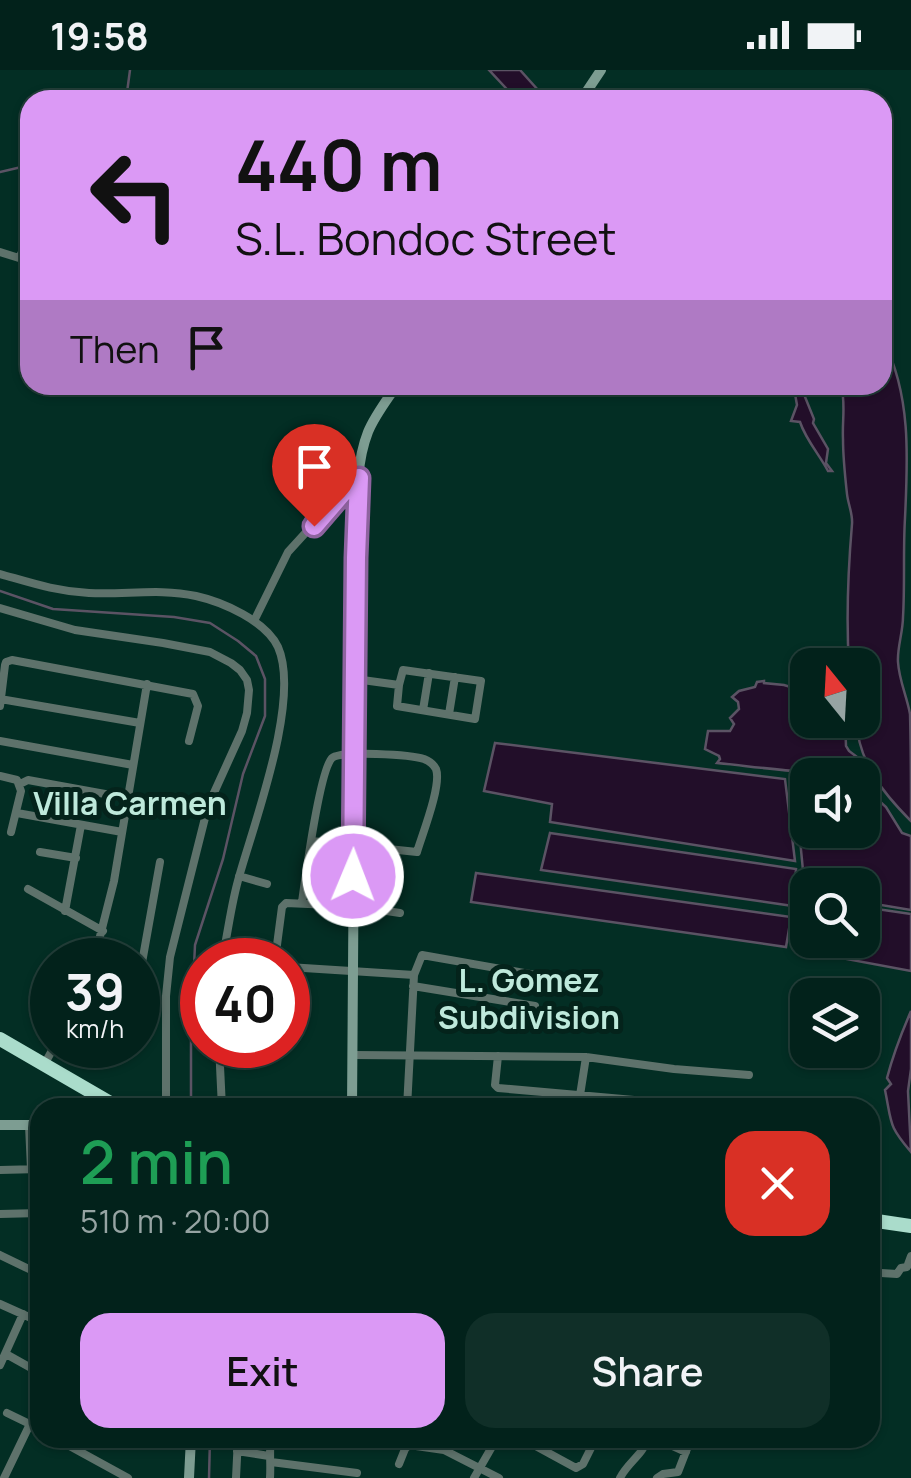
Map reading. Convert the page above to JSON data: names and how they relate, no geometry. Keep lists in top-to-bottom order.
{
  "districts": ["Villa Carmen", "L. Gomez Subdivision"],
  "north": "top",
  "page": {
    "status": "19:58",
    "turn": ["440 m", "S.L. Bondoc Street"],
    "then": "Then",
    "speed": "39 km/h",
    "limit": "40",
    "heading": ["2 min", "510 m · 20:00"],
    "buttons": ["Exit", "Share"]
  }
}
